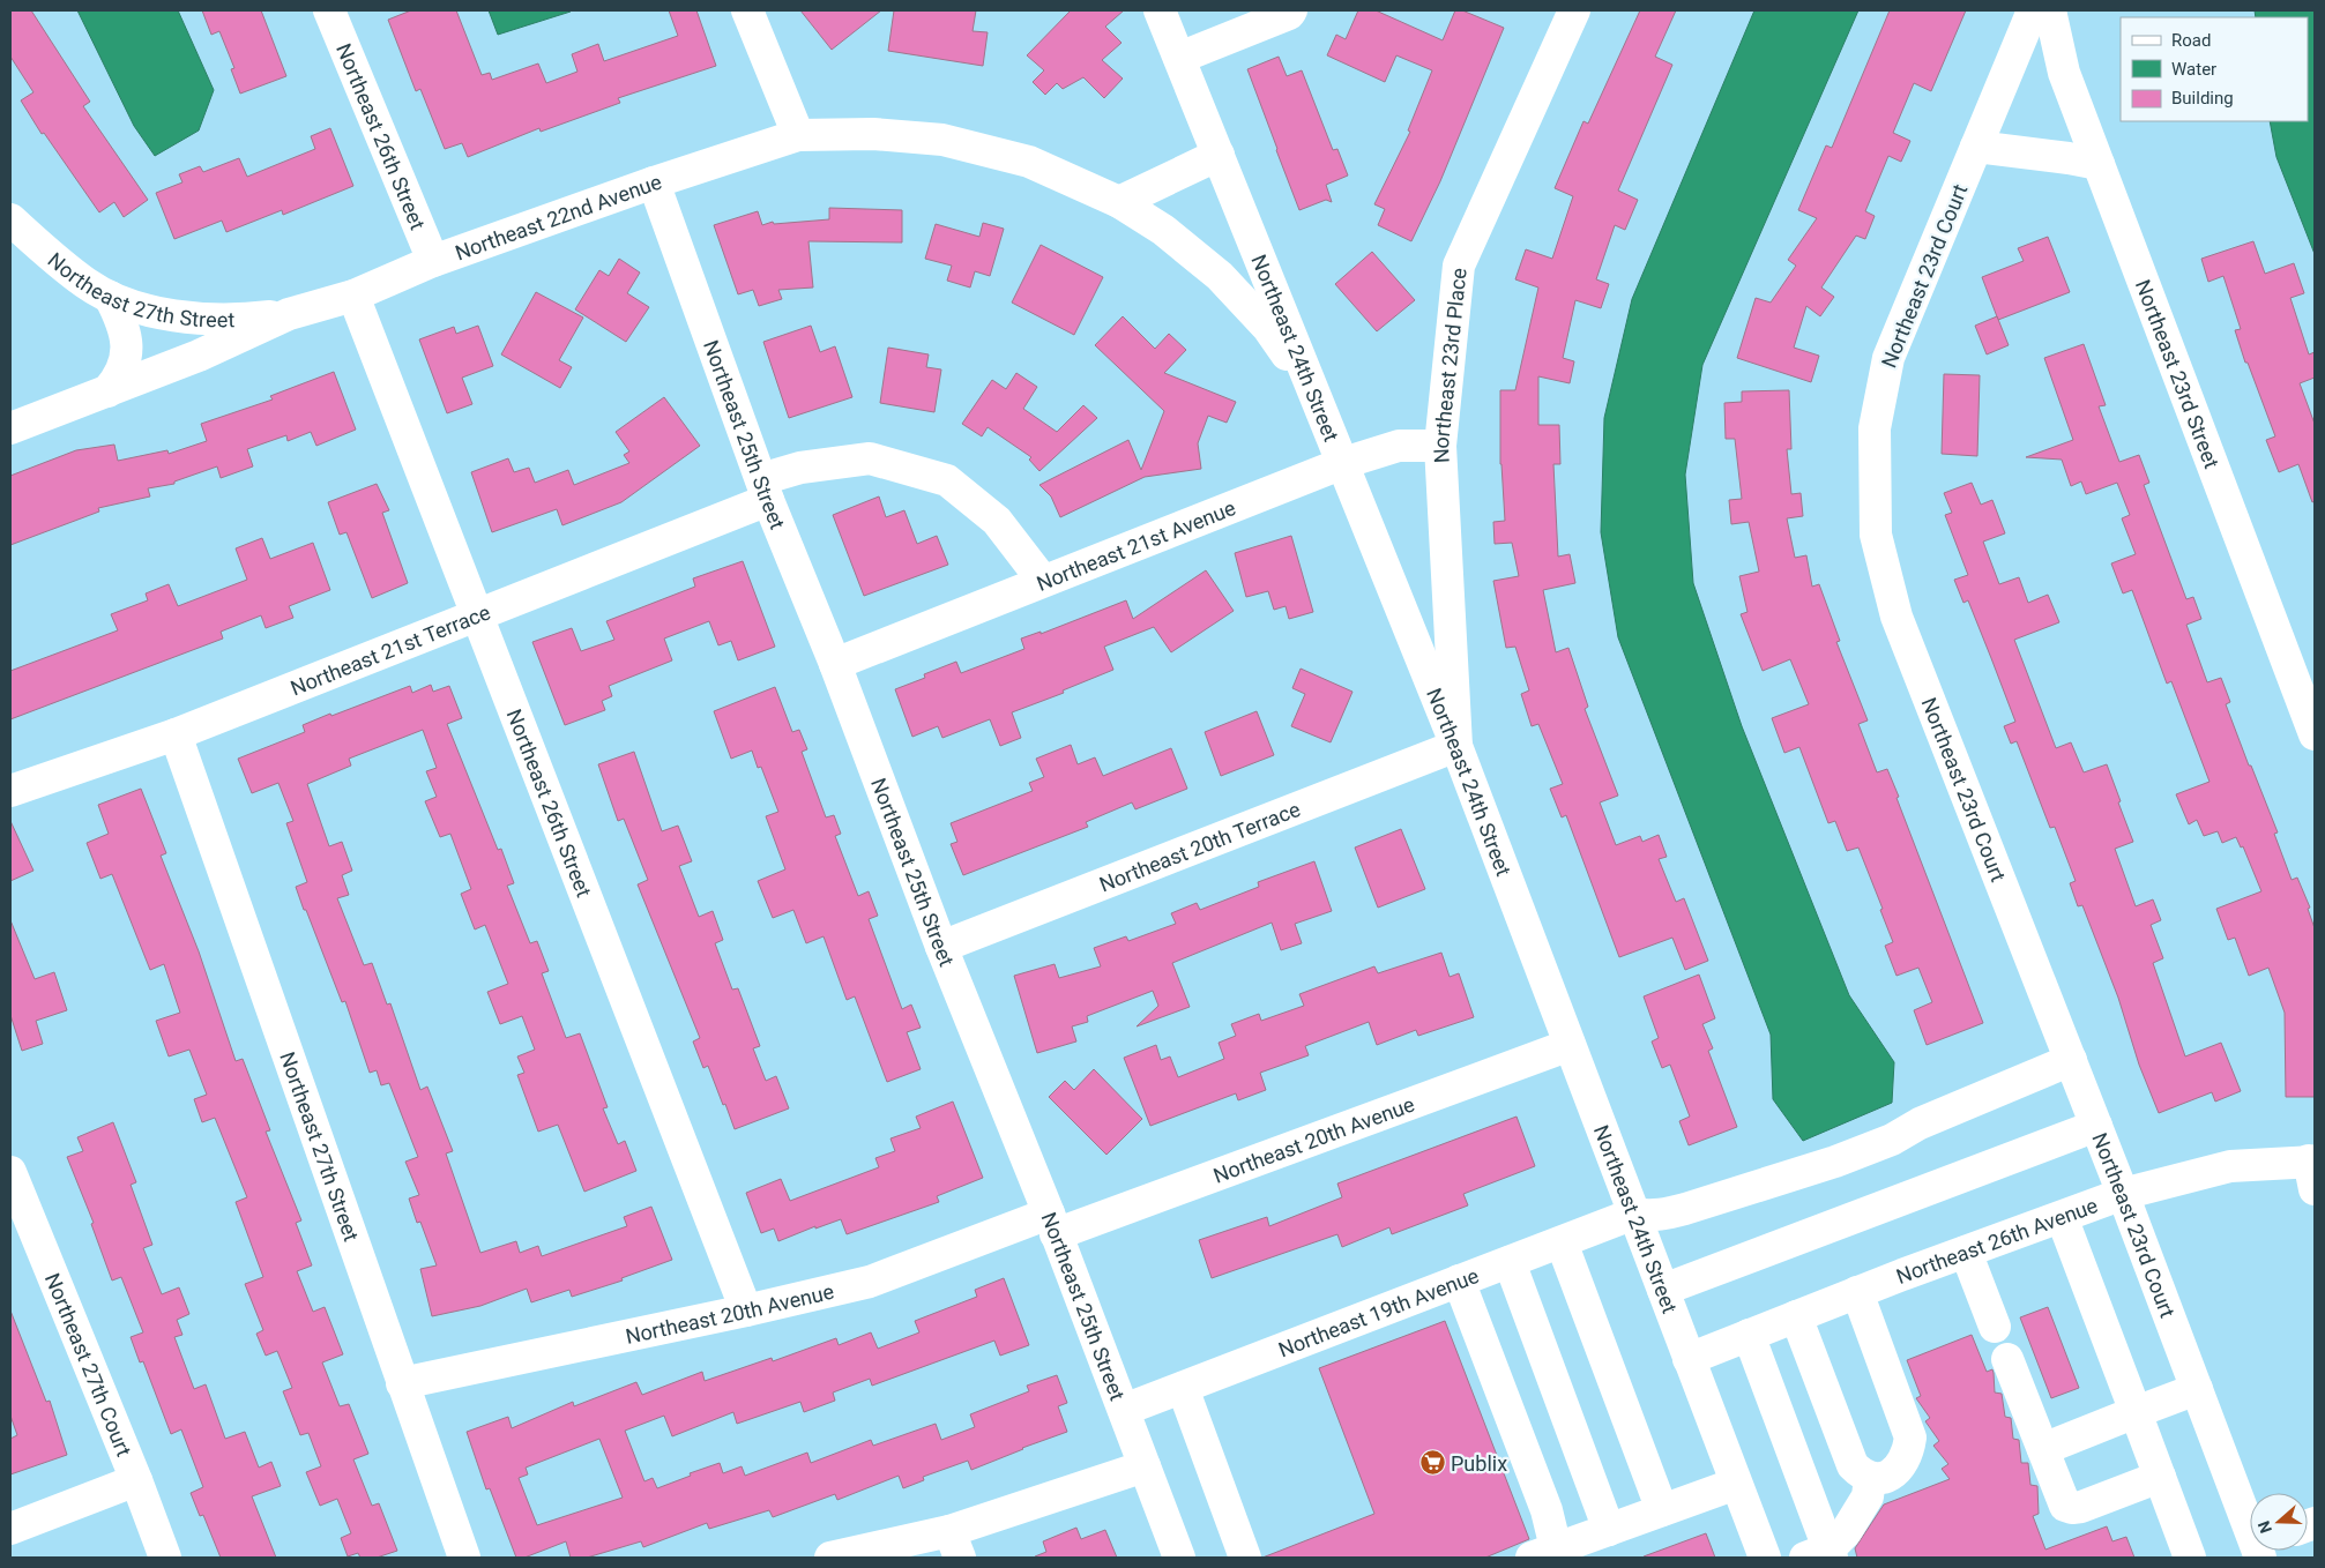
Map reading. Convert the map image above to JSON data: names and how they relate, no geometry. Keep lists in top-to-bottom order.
{
  "streets": {
    "street": [
      "Northeast 26th Street",
      "Northeast 22nd Avenue",
      "Northeast 23rd Court",
      "Northeast 27th Street",
      "Northeast 24th Street",
      "Northeast 23rd Place",
      "Northeast 23rd Street",
      "Northeast 25th Street",
      "Northeast 21st Avenue",
      "Northeast 21st Terrace",
      "Northeast 20th Terrace",
      "Northeast 20th Avenue",
      "Northeast 26th Avenue",
      "Northeast 19th Avenue",
      "Northeast 27th Court"
    ]
  },
  "crossings": [
    ["Northeast 26th Street", "Northeast 22nd Avenue"],
    ["Northeast 26th Street", "Northeast 21st Terrace"],
    ["Northeast 26th Street", "Northeast 20th Avenue"],
    ["Northeast 22nd Avenue", "Northeast 27th Street"],
    ["Northeast 22nd Avenue", "Northeast 24th Street"],
    ["Northeast 22nd Avenue", "Northeast 25th Street"],
    ["Northeast 23rd Court", "Northeast 26th Avenue"],
    ["Northeast 27th Street", "Northeast 21st Terrace"],
    ["Northeast 27th Street", "Northeast 20th Avenue"],
    ["Northeast 24th Street", "Northeast 23rd Place"],
    ["Northeast 24th Street", "Northeast 21st Avenue"],
    ["Northeast 24th Street", "Northeast 20th Terrace"],
    ["Northeast 24th Street", "Northeast 20th Avenue"],
    ["Northeast 24th Street", "Northeast 26th Avenue"],
    ["Northeast 24th Street", "Northeast 19th Avenue"],
    ["Northeast 23rd Place", "Northeast 21st Avenue"],
    ["Northeast 23rd Place", "Northeast 20th Terrace"],
    ["Northeast 25th Street", "Northeast 21st Avenue"],
    ["Northeast 25th Street", "Northeast 21st Terrace"],
    ["Northeast 25th Street", "Northeast 20th Terrace"],
    ["Northeast 25th Street", "Northeast 20th Avenue"],
    ["Northeast 25th Street", "Northeast 19th Avenue"],
    ["Northeast 21st Avenue", "Northeast 21st Terrace"]
  ],
  "places": {
    "supermarket": ["Publix"]
  },
  "legend": ["Road", "Water", "Building"],
  "north": "left"
}
